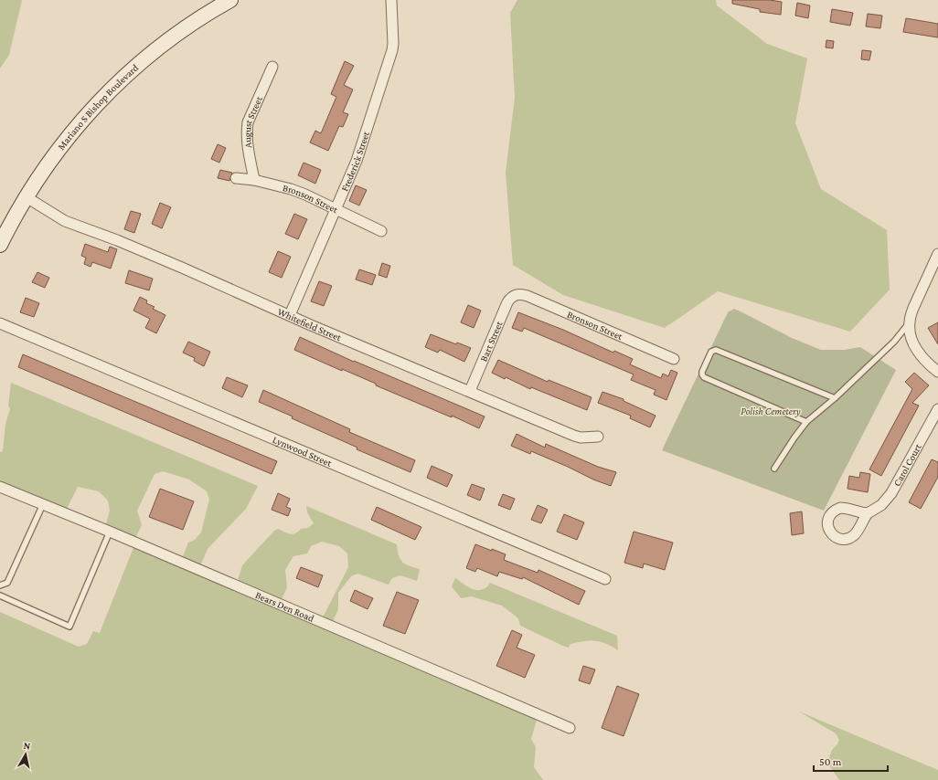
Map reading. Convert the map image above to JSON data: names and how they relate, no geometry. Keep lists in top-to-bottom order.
{
  "streets": {
    "main road": ["Mariano S Bishop Boulevard"],
    "street": [
      "August Street",
      "Frederick Street",
      "Bronson Street",
      "Whitefield Street",
      "Bart Street",
      "Lynwood Street",
      "Carol Court",
      "Bears Den Road"
    ]
  },
  "crossings": [
    ["Mariano S Bishop Boulevard", "Whitefield Street"],
    ["August Street", "Bronson Street"],
    ["Frederick Street", "Bronson Street"],
    ["Frederick Street", "Whitefield Street"],
    ["Bronson Street", "Bart Street"],
    ["Whitefield Street", "Bart Street"]
  ],
  "parks": ["Polish Cemetery"],
  "scale_bar": "50 m",
  "north": "top"
}
